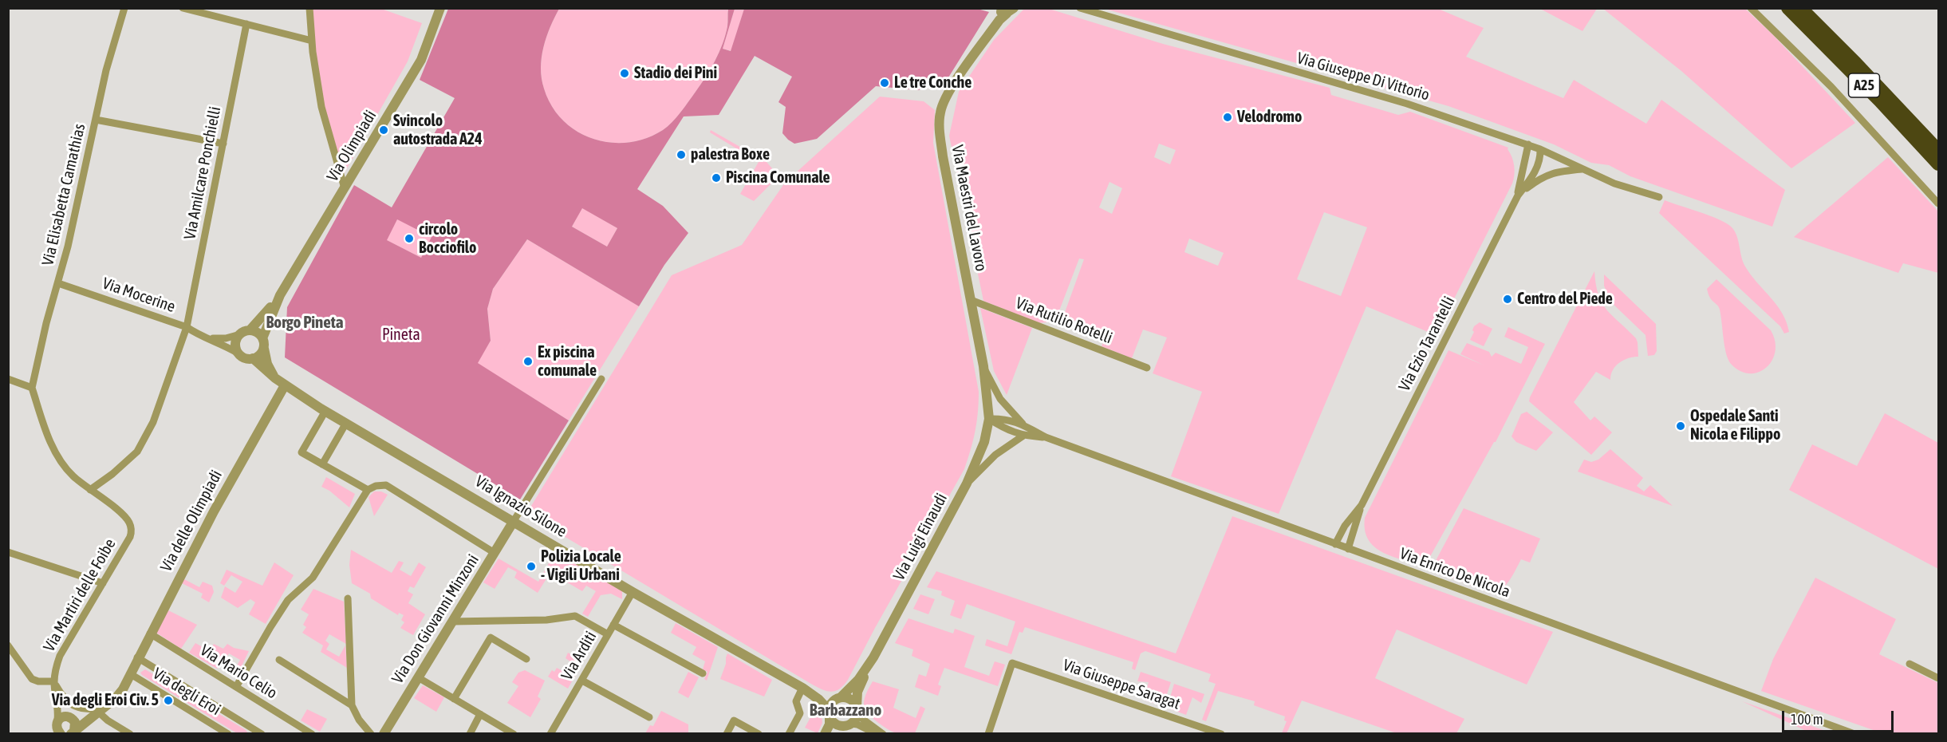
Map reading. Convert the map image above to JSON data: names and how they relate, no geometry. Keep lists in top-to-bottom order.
{
  "streets": {
    "highway": ["A25"],
    "street": [
      "Via Giuseppe Di Vittorio",
      "Via Olimpiadi",
      "Via Amilcare Ponchielli",
      "Via Elisabetta Camathias",
      "Via Maestri del Lavoro",
      "Via Mocerine",
      "Via Rutilio Rotelli",
      "Via Ezio Tarantelli",
      "Via Ignazio Silone",
      "Via delle Olimpiadi",
      "Via Luigi Einaudi",
      "Via Enrico De Nicola",
      "Via Martiri delle Foibe",
      "Via Don Giovanni Minzoni",
      "Via Arditi",
      "Via Mario Celio",
      "Via Giuseppe Saragat",
      "Via degli Eroi"
    ]
  },
  "crossings": [
    ["Via Olimpiadi", "Via Mocerine"],
    ["Via Olimpiadi", "Via Ignazio Silone"],
    ["Via Amilcare Ponchielli", "Via Mocerine"],
    ["Via Amilcare Ponchielli", "Via Martiri delle Foibe"],
    ["Via Elisabetta Camathias", "Via Mocerine"],
    ["Via Elisabetta Camathias", "Via Martiri delle Foibe"],
    ["Via Maestri del Lavoro", "Via Rutilio Rotelli"],
    ["Via Maestri del Lavoro", "Via Luigi Einaudi"],
    ["Via Mocerine", "Via Ignazio Silone"],
    ["Via Ignazio Silone", "Via delle Olimpiadi"],
    ["Via Ignazio Silone", "Via Luigi Einaudi"],
    ["Via Ignazio Silone", "Via Don Giovanni Minzoni"],
    ["Via Ignazio Silone", "Via Arditi"],
    ["Via delle Olimpiadi", "Via Mario Celio"],
    ["Via delle Olimpiadi", "Via degli Eroi"]
  ],
  "districts": ["Borgo Pineta", "Barbazzano"],
  "parks": ["Pineta"],
  "places": [
    "Stadio dei Pini",
    "Le tre Conche",
    "Velodromo",
    "Svincolo autostrada A24",
    "palestra Boxe",
    "Piscina Comunale",
    "circolo Bocciofilo",
    "Centro del Piede",
    "Ex piscina comunale",
    "Ospedale Santi Nicola e Filippo",
    "Polizia Locale - Vigili Urbani",
    "Via degli Eroi Civ. 5"
  ],
  "scale_bar": "100 m"
}
